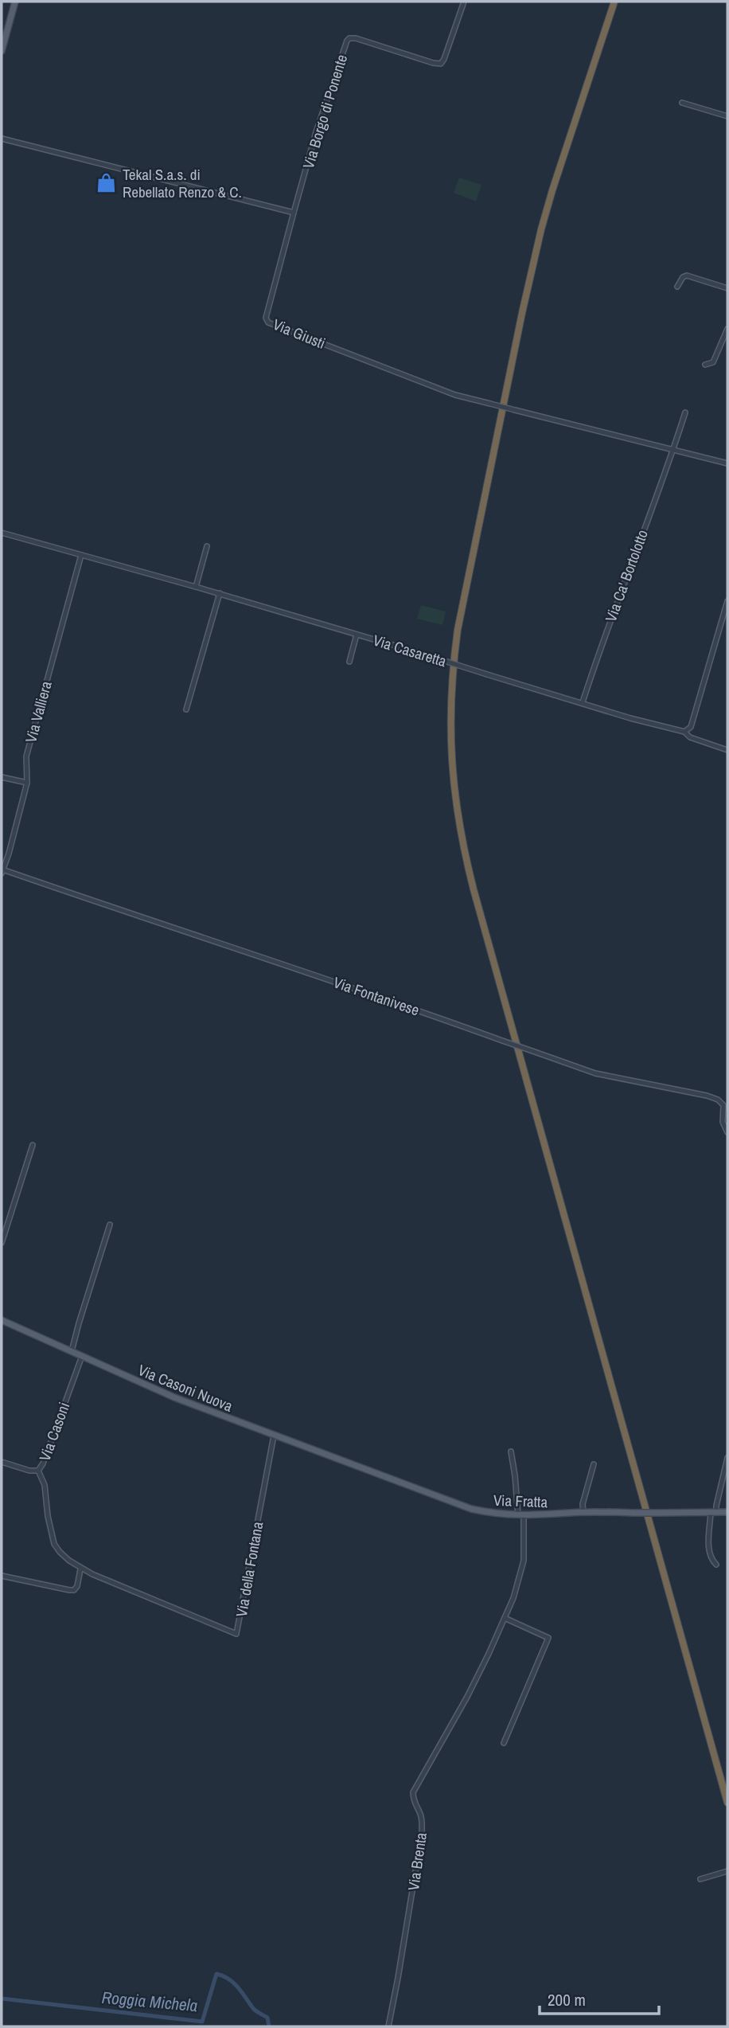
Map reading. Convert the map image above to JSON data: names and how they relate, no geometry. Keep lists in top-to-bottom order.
{
  "streets": {
    "main road": ["Via Casoni Nuova", "Via Fratta"],
    "street": [
      "Via Borgo di Ponente",
      "Via Giusti",
      "Via Ca' Bortolotto",
      "Via Casaretta",
      "Via Valliera",
      "Via Fontanivese",
      "Via Casoni",
      "Via della Fontana",
      "Via Brenta"
    ]
  },
  "crossings": [
    ["Via Borgo di Ponente", "Via Giusti"],
    ["Via Giusti", "Via Ca' Bortolotto"],
    ["Via Ca' Bortolotto", "Via Casaretta"],
    ["Via Casaretta", "Via Valliera"],
    ["Via Valliera", "Via Fontanivese"],
    ["Via Casoni Nuova", "Via Casoni"],
    ["Via Casoni Nuova", "Via Fratta"],
    ["Via Casoni Nuova", "Via della Fontana"],
    ["Via Casoni", "Via della Fontana"],
    ["Via Fratta", "Via Brenta"]
  ],
  "water": ["Roggia Michela"],
  "places": {
    "shop": ["Tekal S.a.s. di Rebellato Renzo & C."]
  },
  "scale_bar": "200 m"
}
